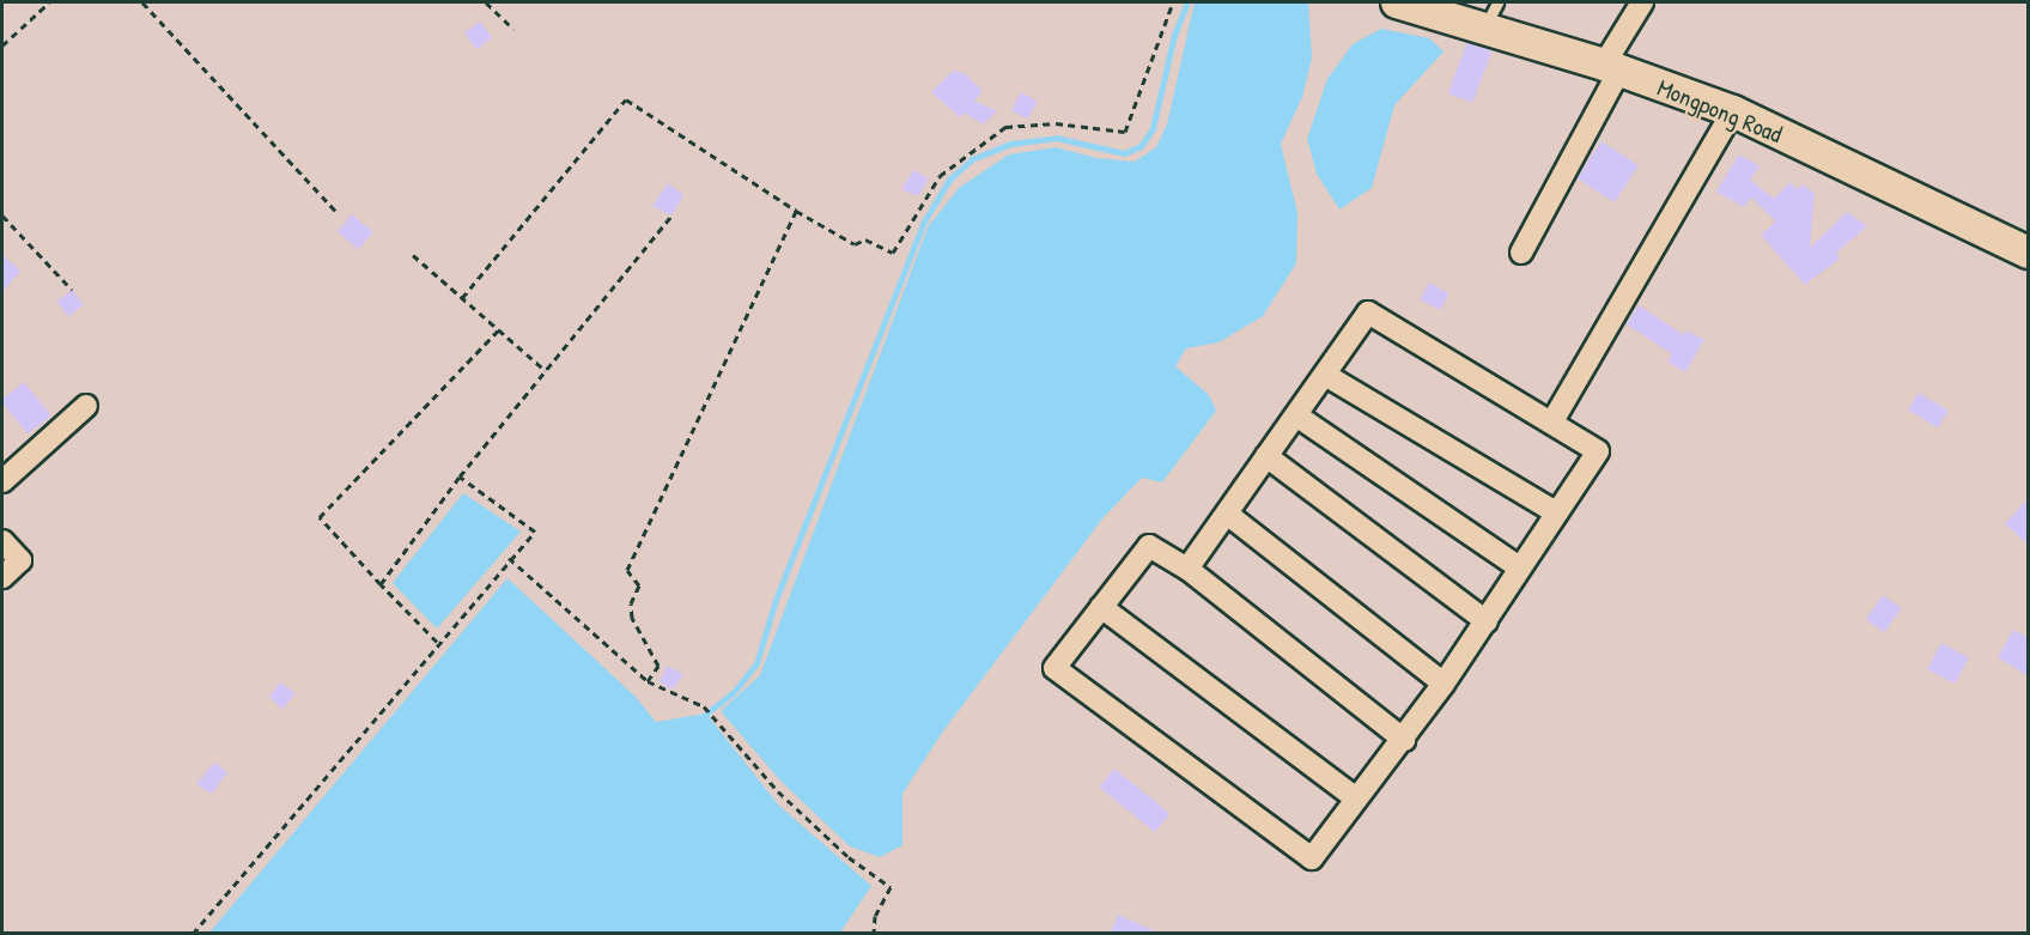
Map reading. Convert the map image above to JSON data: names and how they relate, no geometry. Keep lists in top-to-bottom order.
{
  "streets": {
    "main road": ["Mongpong Road"]
  }
}
